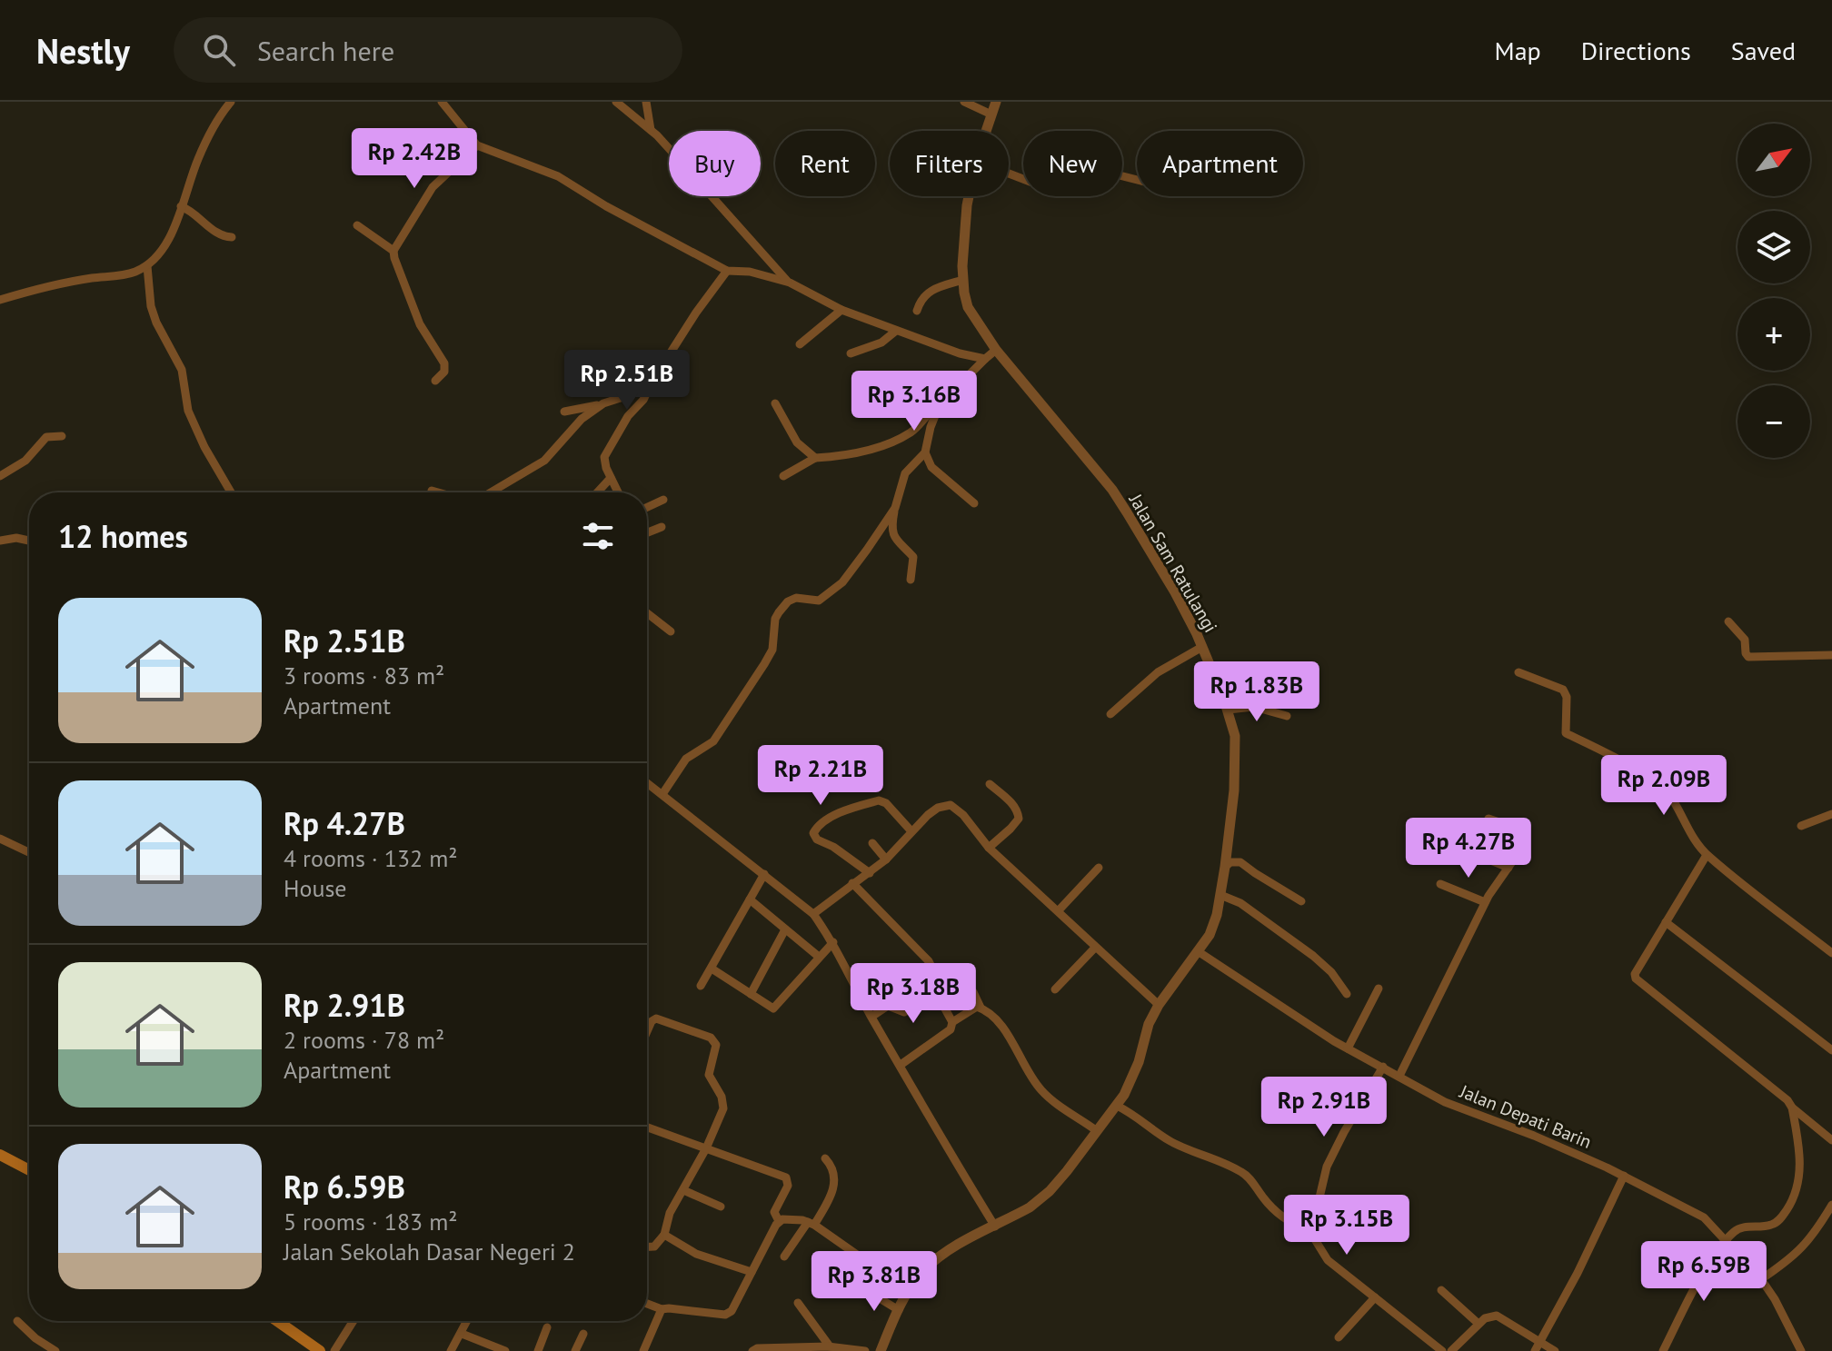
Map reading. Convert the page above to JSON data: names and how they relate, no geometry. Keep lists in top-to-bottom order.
{
  "streets": {
    "street": ["Jalan Sam Ratulangi", "Jalan Depati Barin"]
  },
  "crossings": [
    ["Jalan Sam Ratulangi", "Jalan Depati Barin"]
  ],
  "north": "top right",
  "page": {
    "header": "Nestly",
    "search": "Search here",
    "nav": ["Map", "Directions", "Saved"],
    "map_buttons": ["+", "−"],
    "price": [
      "Rp 2.42B",
      "Rp 2.51B",
      "Rp 3.16B",
      "Rp 1.83B",
      "Rp 2.21B",
      "Rp 2.09B",
      "Rp 4.27B",
      "Rp 3.18B",
      "Rp 2.91B",
      "Rp 3.15B",
      "Rp 6.59B",
      "Rp 3.81B"
    ],
    "chip": [
      "Buy",
      "Rent",
      "Filters",
      "New",
      "Apartment"
    ],
    "heading": "12 homes",
    "list": [
      {
        "name": "Rp 2.51B",
        "note": "3 rooms · 83 m² · Apartment"
      },
      {
        "name": "Rp 4.27B",
        "note": "4 rooms · 132 m² · House"
      },
      {
        "name": "Rp 2.91B",
        "note": "2 rooms · 78 m² · Apartment"
      },
      {
        "name": "Rp 6.59B",
        "note": "5 rooms · 183 m² · Jalan Sekolah Dasar Negeri 2"
      }
    ]
  }
}
